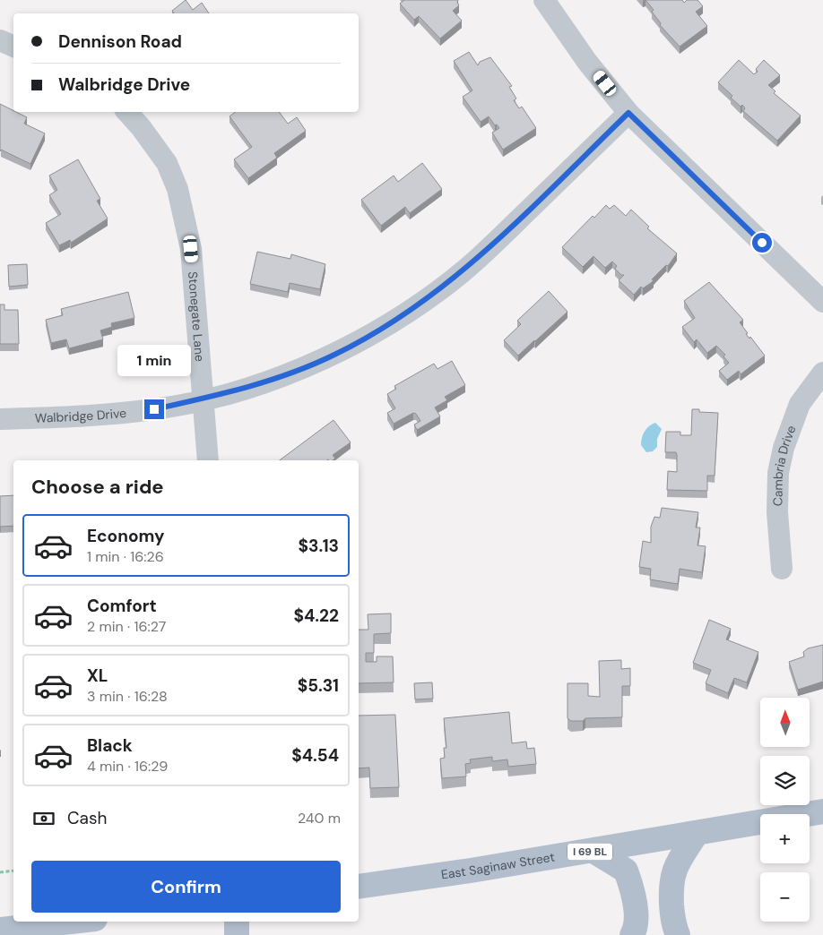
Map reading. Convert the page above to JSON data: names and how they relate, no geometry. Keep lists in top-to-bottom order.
{
  "streets": {
    "main road": ["I 69 BL", "East Saginaw Street"],
    "street": ["Stonegate Lane", "Walbridge Drive", "Cambria Drive"]
  },
  "crossings": [
    ["Stonegate Lane", "Walbridge Drive"]
  ],
  "north": "top",
  "page": {
    "banner": ["Dennison Road", "Walbridge Drive"],
    "bubble": "1 min",
    "heading": "Choose a ride",
    "list": [
      {
        "name": "Economy",
        "note": "1 min · 16:26",
        "value": "$3.13"
      },
      {
        "name": "Comfort",
        "note": "2 min · 16:27",
        "value": "$4.22"
      },
      {
        "name": "XL",
        "note": "3 min · 16:28",
        "value": "$5.31"
      },
      {
        "name": "Black",
        "note": "4 min · 16:29",
        "value": "$4.54"
      }
    ],
    "map_buttons": ["+", "−"],
    "pay": ["Cash", "240 m"],
    "buttons": "Confirm"
  }
}
